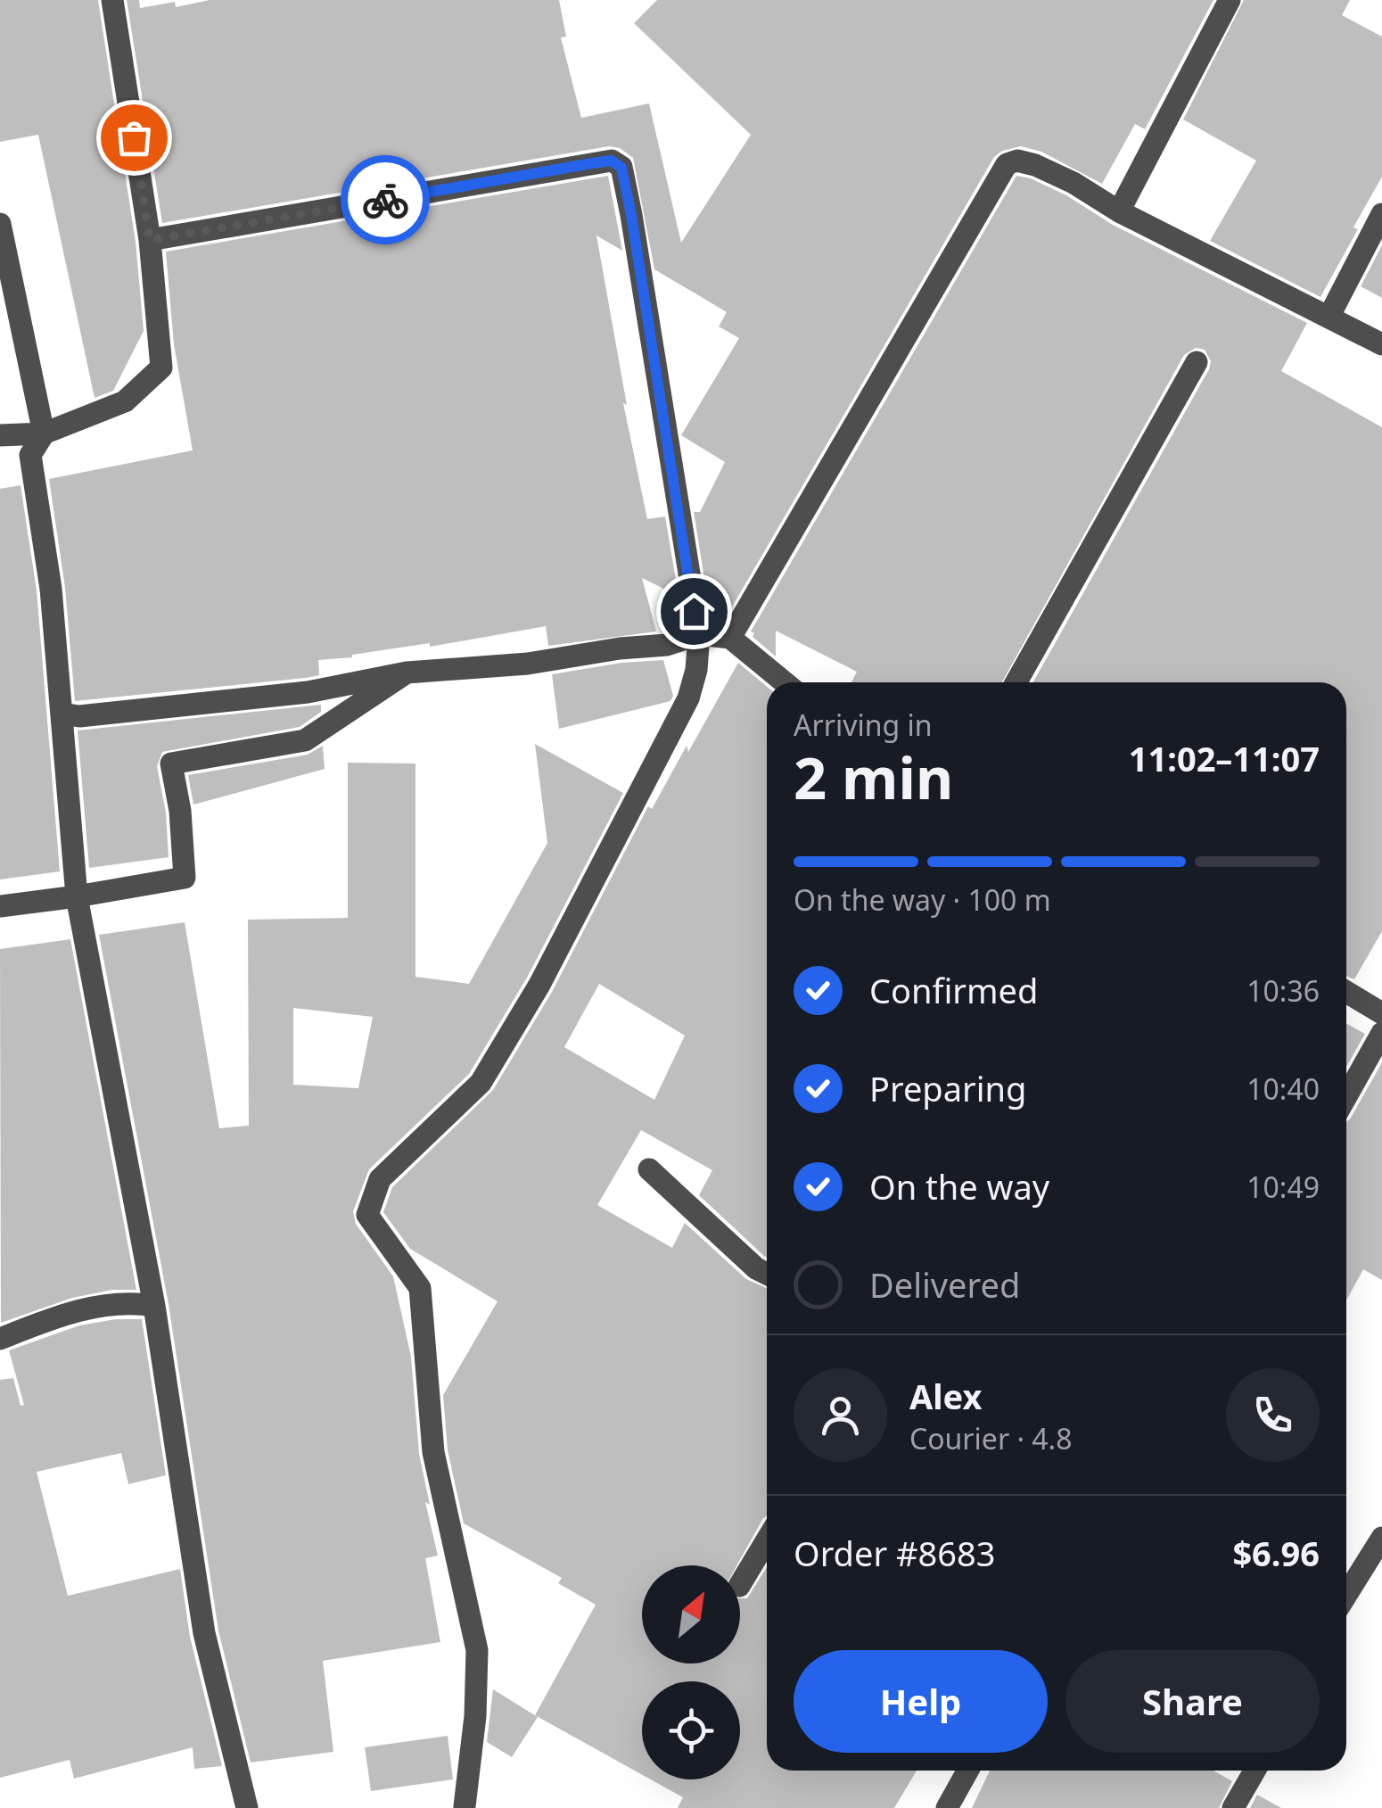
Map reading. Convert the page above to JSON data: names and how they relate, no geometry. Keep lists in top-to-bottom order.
{
  "north": "top right",
  "page": {
    "heading": ["2 min", "Arriving in", "11:02–11:07"],
    "panel": [
      "Alex",
      "Courier · 4.8",
      "Order #8683",
      "$6.96"
    ],
    "bar": "On the way · 100 m",
    "list": [
      ["Confirmed", "10:36"],
      ["Preparing", "10:40"],
      ["On the way", "10:49"],
      "Delivered"
    ],
    "buttons": ["Help", "Share"]
  }
}
